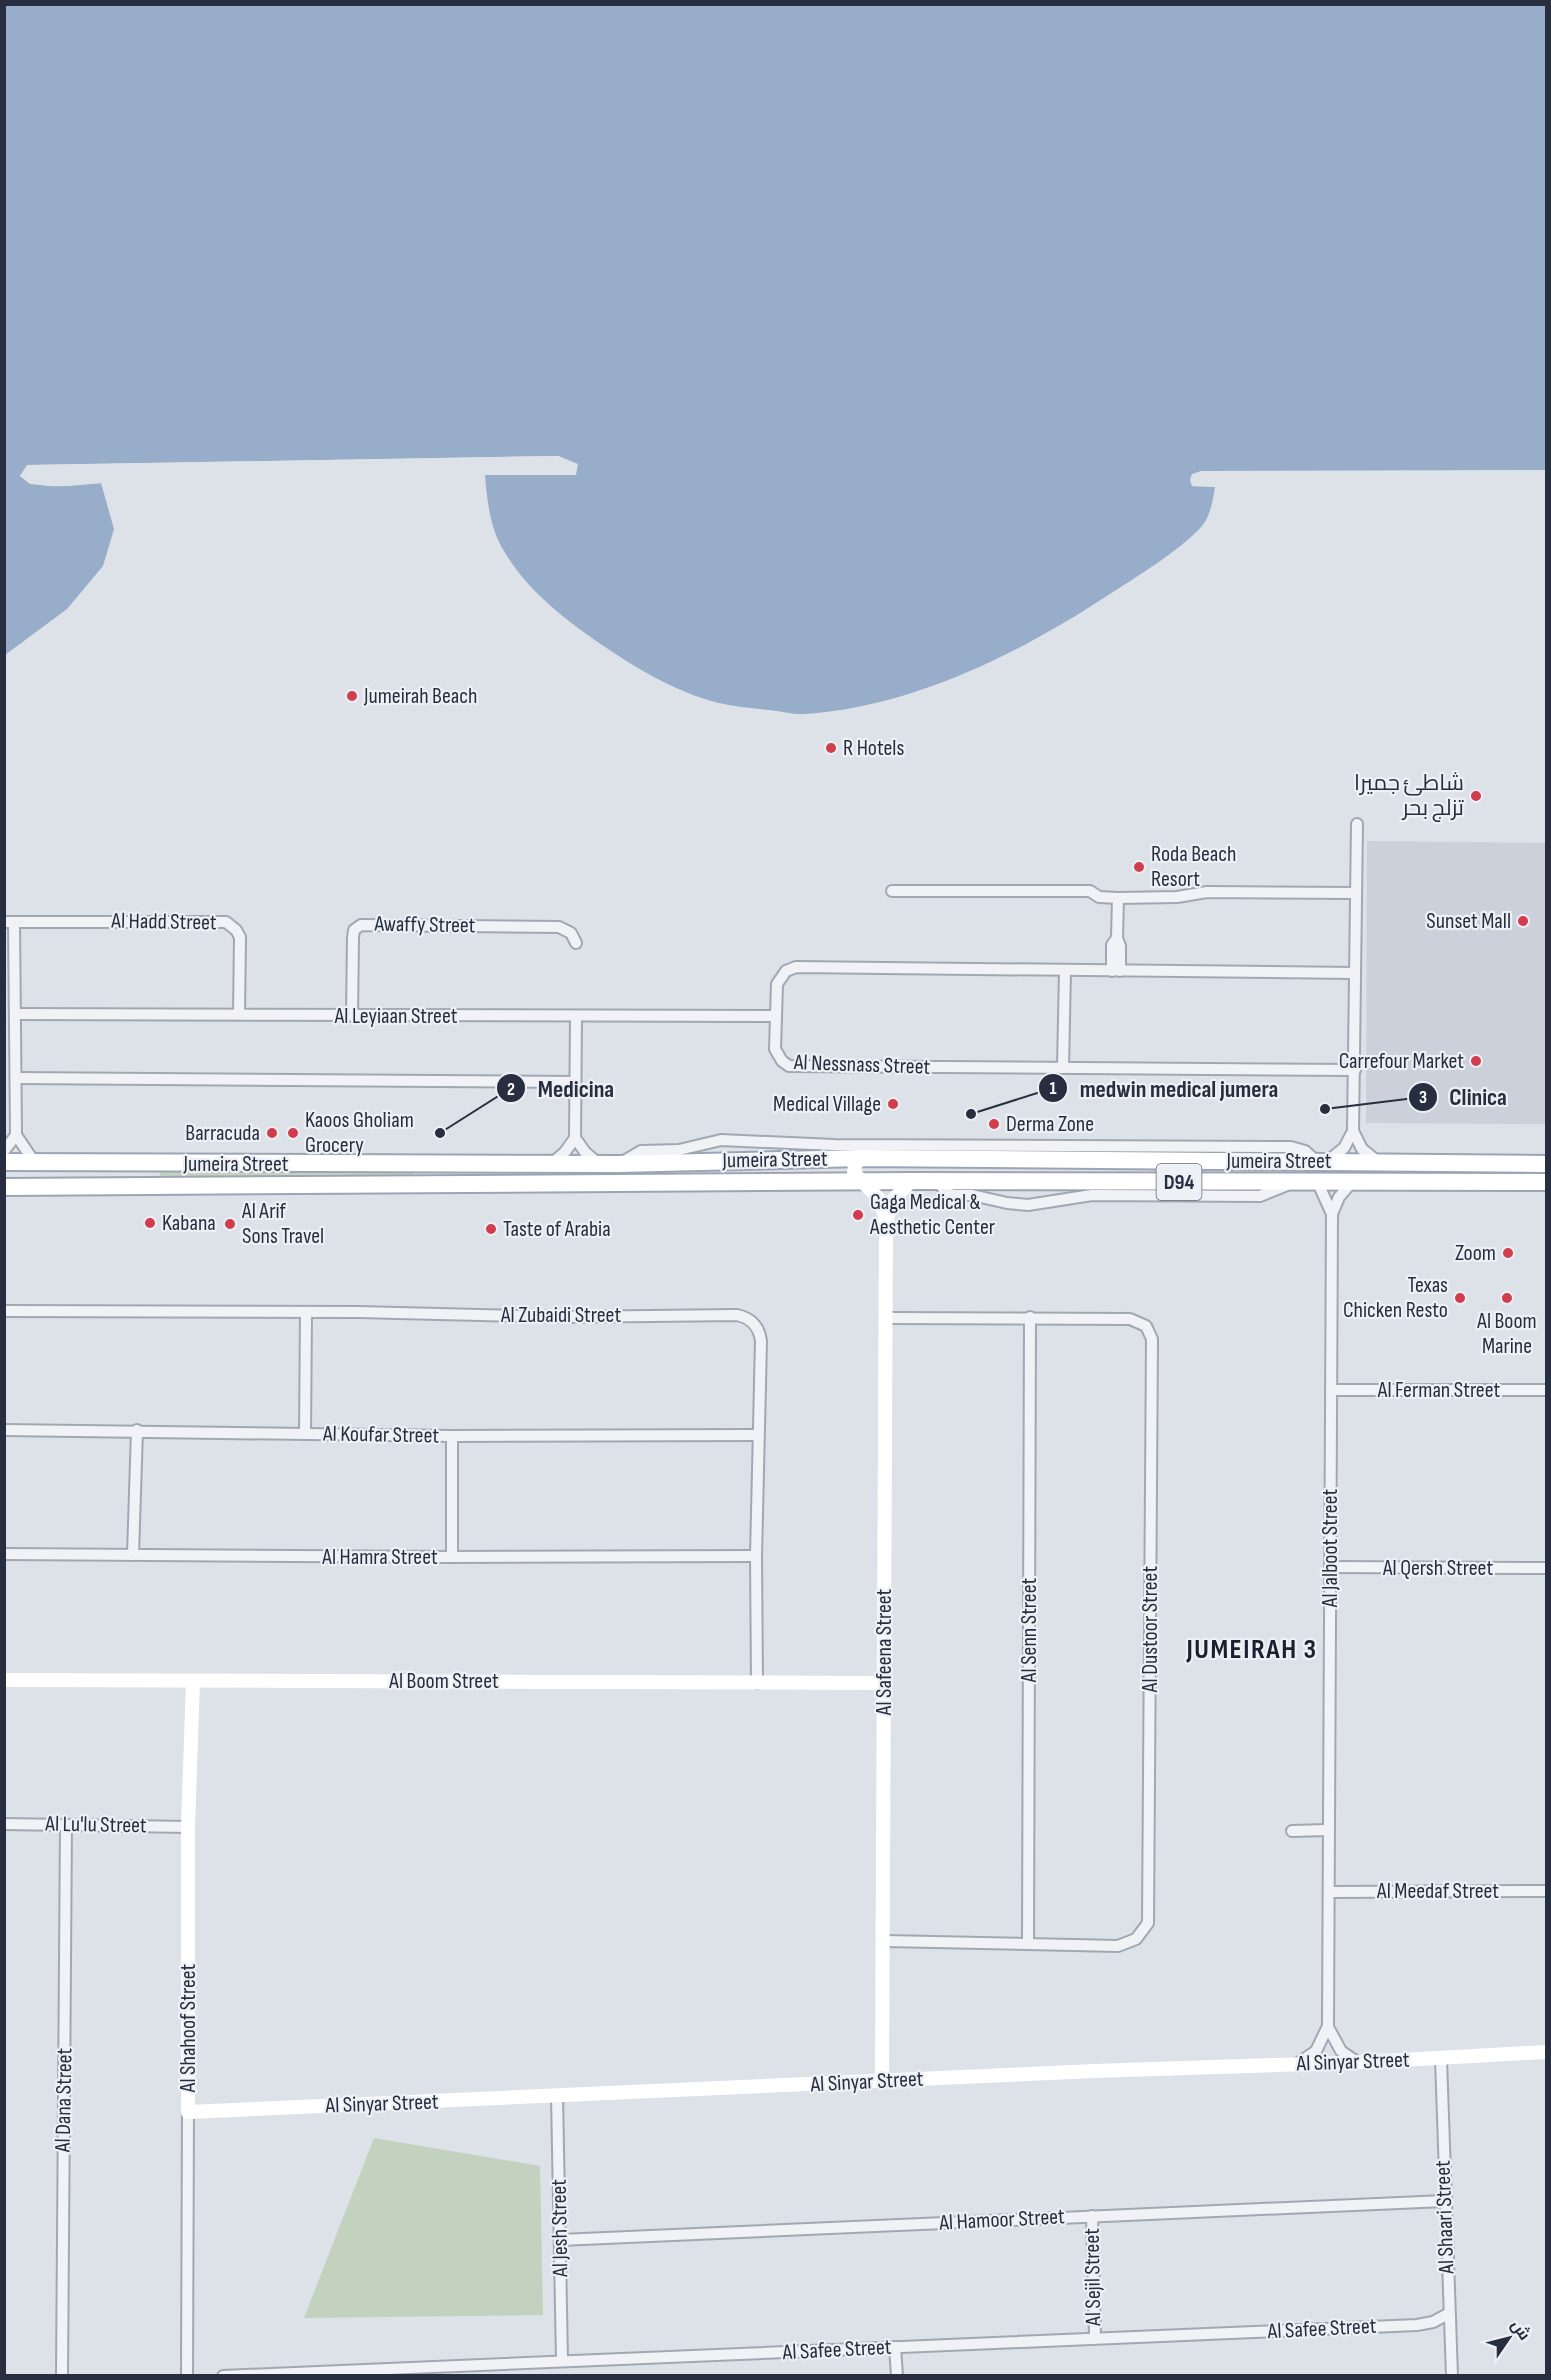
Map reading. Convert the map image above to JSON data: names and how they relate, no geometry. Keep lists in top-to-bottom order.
{
  "streets": {
    "main road": ["Jumeira Street", "D94"],
    "street": [
      "Al Hadd Street",
      "Awaffy Street",
      "Al Leyiaan Street",
      "Al Nessnass Street",
      "Al Zubaidi Street",
      "Al Ferman Street",
      "Al Koufar Street",
      "Al Jalboot Street",
      "Al Hamra Street",
      "Al Qersh Street",
      "Al Dustoor Street",
      "Al Senn Street",
      "Al Safeena Street",
      "Al Boom Street",
      "Al Lu'lu Street",
      "Al Meedaf Street",
      "Al Shahoof Street",
      "Al Sinyar Street",
      "Al Dana Street",
      "Al Shaari Street",
      "Al Hamoor Street",
      "Al Jesh Street",
      "Al Sejil Street",
      "Al Safee Street"
    ]
  },
  "crossings": [
    ["Al Hadd Street", "Al Leyiaan Street"],
    ["Awaffy Street", "Al Leyiaan Street"],
    ["Al Leyiaan Street", "Al Nessnass Street"],
    ["Jumeira Street", "Al Jalboot Street"],
    ["Jumeira Street", "Al Safeena Street"],
    ["Al Zubaidi Street", "Al Koufar Street"],
    ["Al Zubaidi Street", "Al Hamra Street"],
    ["Al Zubaidi Street", "Al Boom Street"],
    ["Al Ferman Street", "Al Jalboot Street"],
    ["Al Jalboot Street", "Al Qersh Street"],
    ["Al Jalboot Street", "Al Meedaf Street"],
    ["Al Jalboot Street", "Al Sinyar Street"],
    ["Al Dustoor Street", "Al Senn Street"],
    ["Al Dustoor Street", "Al Safeena Street"],
    ["Al Safeena Street", "Al Boom Street"],
    ["Al Safeena Street", "Al Sinyar Street"],
    ["Al Boom Street", "Al Shahoof Street"],
    ["Al Lu'lu Street", "Al Shahoof Street"],
    ["Al Lu'lu Street", "Al Dana Street"],
    ["Al Shahoof Street", "Al Sinyar Street"],
    ["Al Sinyar Street", "Al Shaari Street"],
    ["Al Sinyar Street", "Al Jesh Street"],
    ["Al Shaari Street", "Al Hamoor Street"],
    ["Al Shaari Street", "Al Safee Street"],
    ["Al Hamoor Street", "Al Jesh Street"],
    ["Al Hamoor Street", "Al Sejil Street"],
    ["Al Jesh Street", "Al Safee Street"],
    ["Al Sejil Street", "Al Safee Street"]
  ],
  "districts": ["JUMEIRAH 3"],
  "places": [
    "Jumeirah Beach",
    "R Hotels",
    "شاطئ جميرا تزلج بحر",
    "Roda Beach Resort",
    "Sunset Mall",
    "Carrefour Market",
    "Medical Village",
    "Clinica",
    "medwin medical jumera",
    "Derma Zone",
    "Barracuda",
    "Kaoos Gholiam Grocery",
    "Medicina",
    "Gaga Medical & Aesthetic Center",
    "Kabana",
    "Al Arif Sons Travel",
    "Taste of Arabia",
    "Zoom",
    "Texas Chicken Resto",
    "Al Boom Marine"
  ],
  "north": "top right"
}
